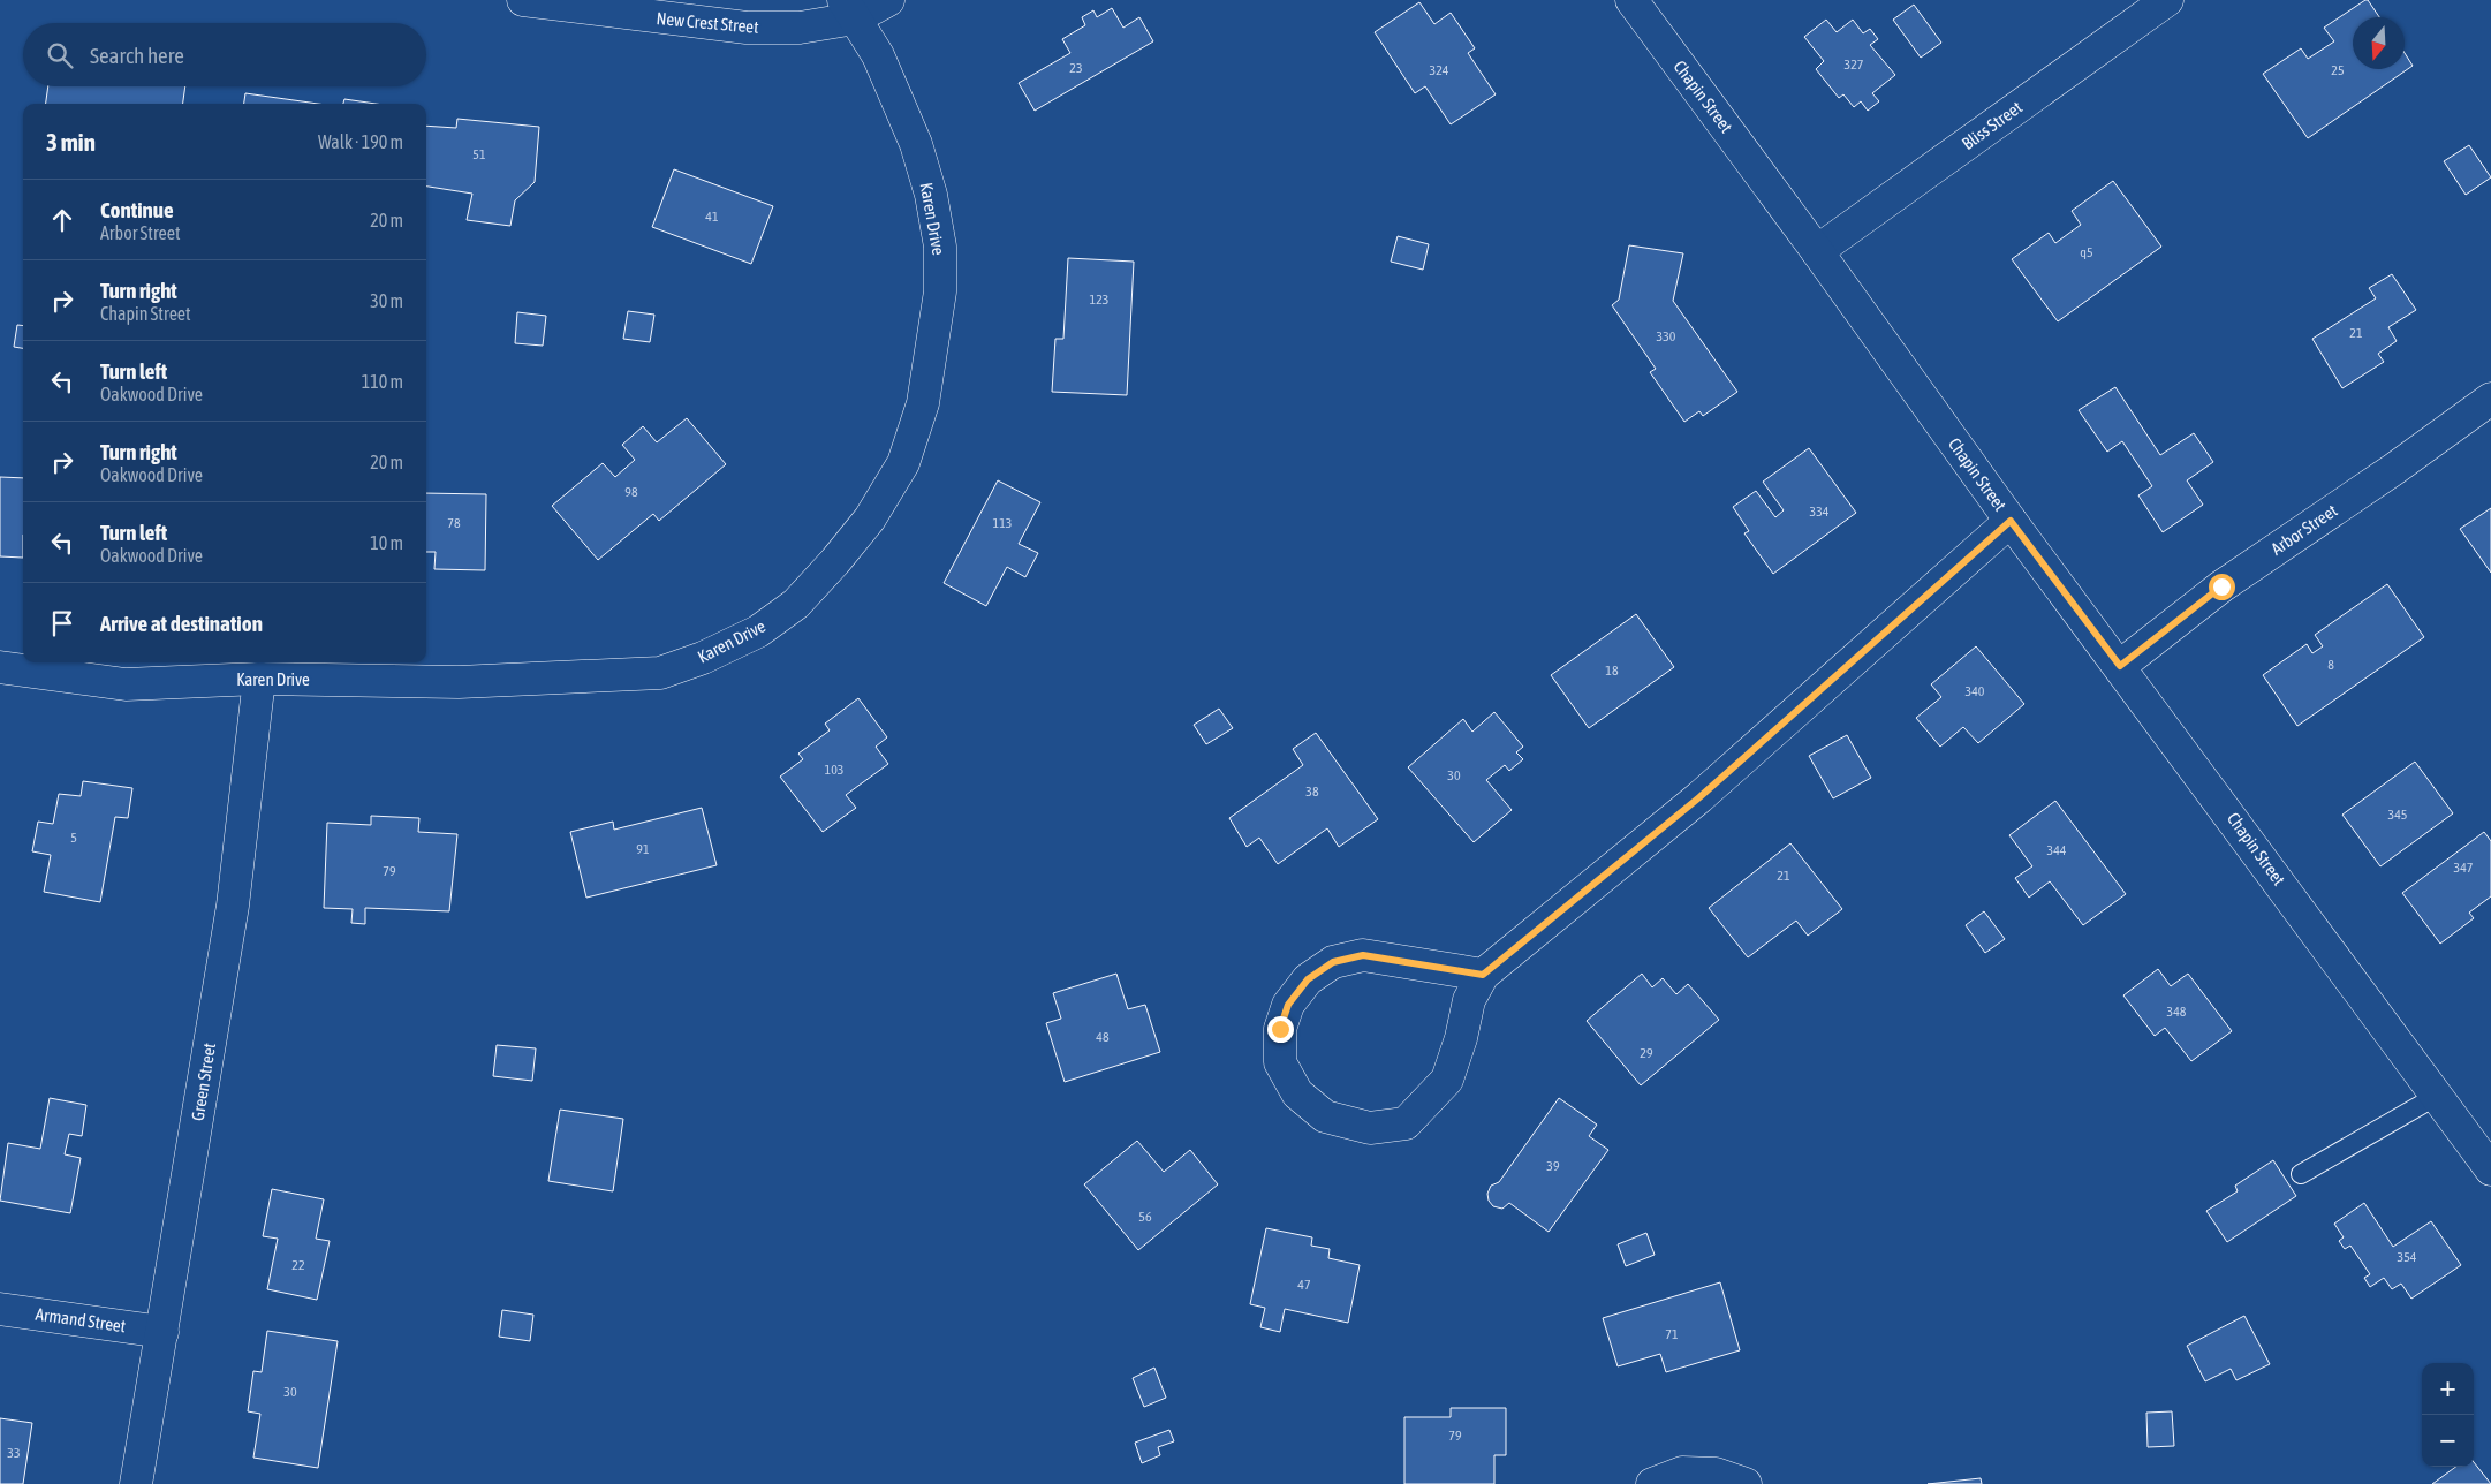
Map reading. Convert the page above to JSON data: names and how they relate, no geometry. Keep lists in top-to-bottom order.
{
  "streets": {
    "street": [
      "New Crest Street",
      "Chapin Street",
      "Bliss Street",
      "Karen Drive",
      "Arbor Street",
      "Green Street",
      "Armand Street"
    ]
  },
  "crossings": [
    ["New Crest Street", "Karen Drive"],
    ["Chapin Street", "Bliss Street"],
    ["Chapin Street", "Arbor Street"],
    ["Karen Drive", "Green Street"],
    ["Green Street", "Armand Street"]
  ],
  "house_numbers": [
    "327",
    "23",
    "324",
    "25",
    "51",
    "41",
    "q5",
    "123",
    "21",
    "330",
    "98",
    "334",
    "78",
    "113",
    "8",
    "18",
    "340",
    "103",
    "30",
    "38",
    "345",
    "5",
    "91",
    "344",
    "347",
    "79",
    "21",
    "348",
    "48",
    "29",
    "39",
    "56",
    "354",
    "22",
    "47",
    "71",
    "30",
    "79",
    "33"
  ],
  "north": "bottom",
  "page": {
    "search": "Search here",
    "heading": ["3 min", "Walk · 190 m"],
    "list": [
      ["Continue", "Arbor Street", "20 m"],
      ["Turn right", "Chapin Street", "30 m"],
      ["Turn left", "Oakwood Drive", "110 m"],
      ["Turn right", "Oakwood Drive", "20 m"],
      ["Turn left", "Oakwood Drive", "10 m"],
      "Arrive at destination"
    ],
    "map_buttons": ["+", "−"]
  }
}
